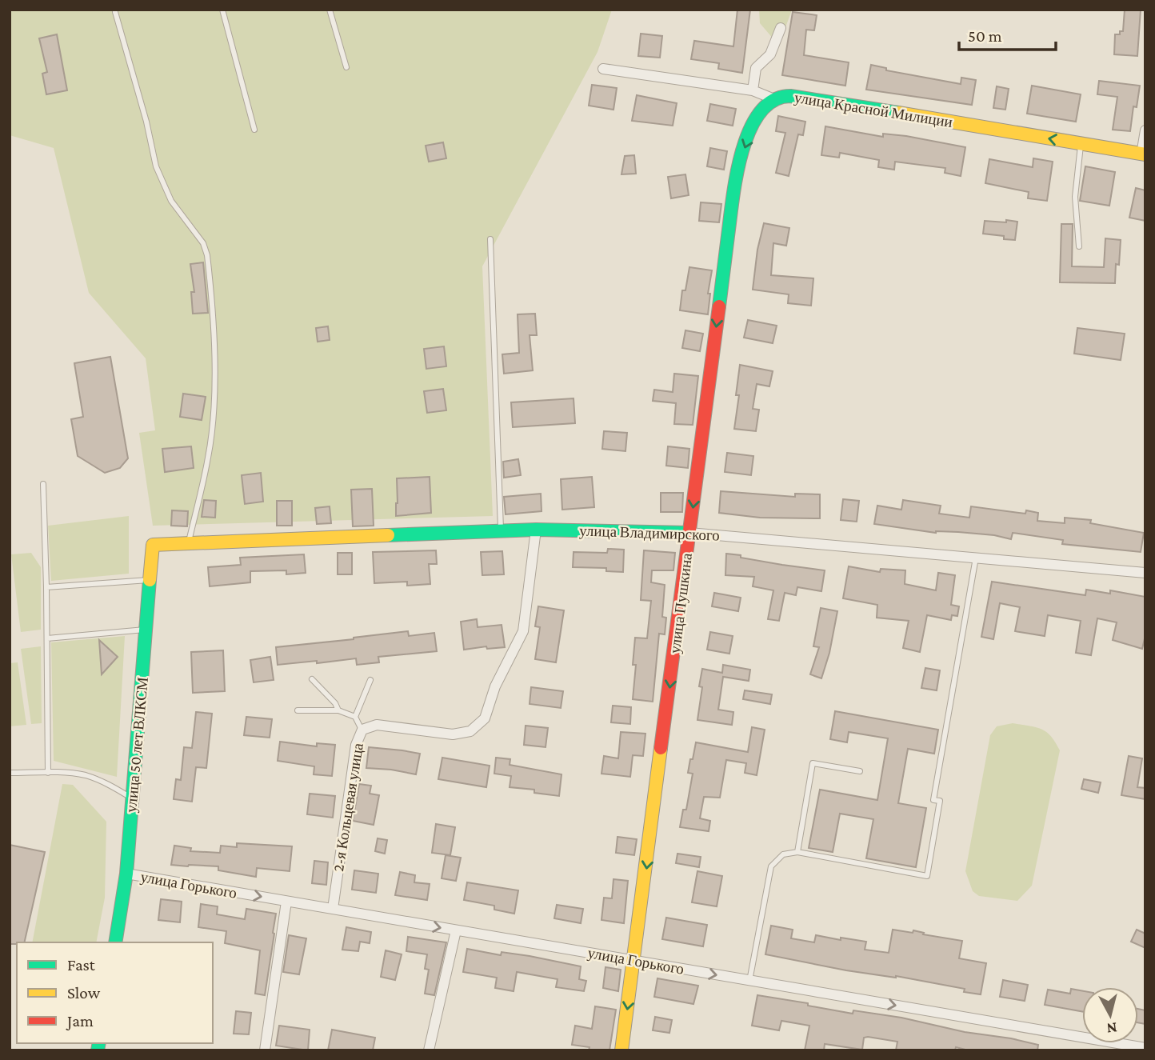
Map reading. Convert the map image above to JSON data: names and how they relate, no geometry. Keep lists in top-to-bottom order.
{
  "streets": {
    "street": [
      "улица Красной Милиции",
      "улица Владимирского",
      "улица Пушкина",
      "улица 50 лет ВЛКСМ",
      "2-я Кольцевая улица",
      "улица Горького"
    ]
  },
  "crossings": [
    ["улица Красной Милиции", "улица Пушкина"],
    ["улица Владимирского", "улица Пушкина"],
    ["улица Владимирского", "улица 50 лет ВЛКСМ"],
    ["улица Владимирского", "2-я Кольцевая улица"],
    ["улица Пушкина", "улица Горького"],
    ["улица 50 лет ВЛКСМ", "улица Горького"],
    ["2-я Кольцевая улица", "улица Горького"]
  ],
  "one_way": ["улица Красной Милиции", "улица Пушкина", "улица Горького"],
  "legend": ["Fast", "Slow", "Jam"],
  "scale_bar": "50 m",
  "north": "bottom"
}
